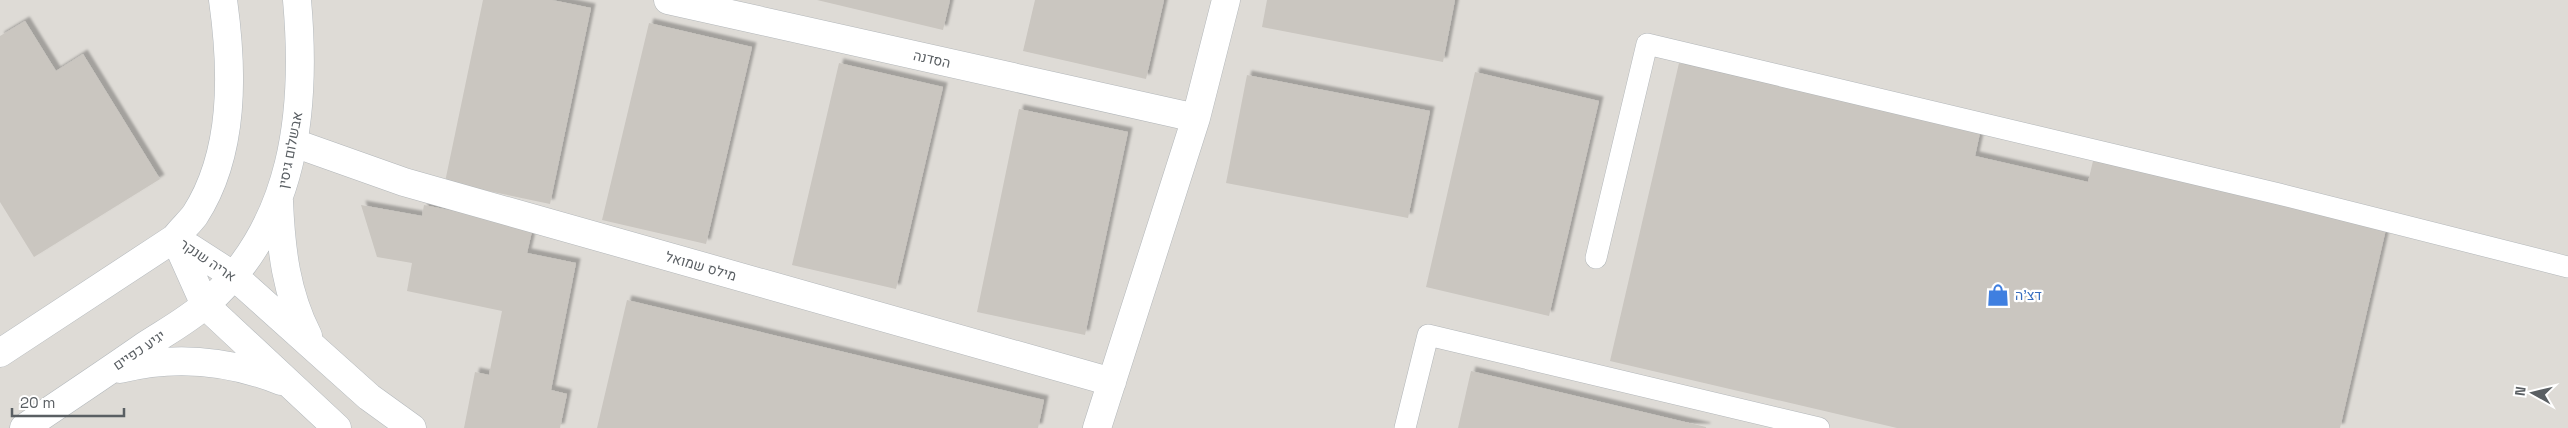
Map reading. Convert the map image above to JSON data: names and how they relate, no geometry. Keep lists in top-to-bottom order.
{
  "streets": {
    "street": [
      "הסדנה",
      "אבשלום גיסין",
      "אריה שנקר",
      "מילס שמואל",
      "יגיע כפיים"
    ]
  },
  "crossings": [
    ["אבשלום גיסין", "אריה שנקר"],
    ["אבשלום גיסין", "מילס שמואל"],
    ["אבשלום גיסין", "יגיע כפיים"],
    ["אריה שנקר", "יגיע כפיים"]
  ],
  "places": {
    "shop": ["דצ'ה"]
  },
  "scale_bar": "20 m",
  "north": "left"
}
